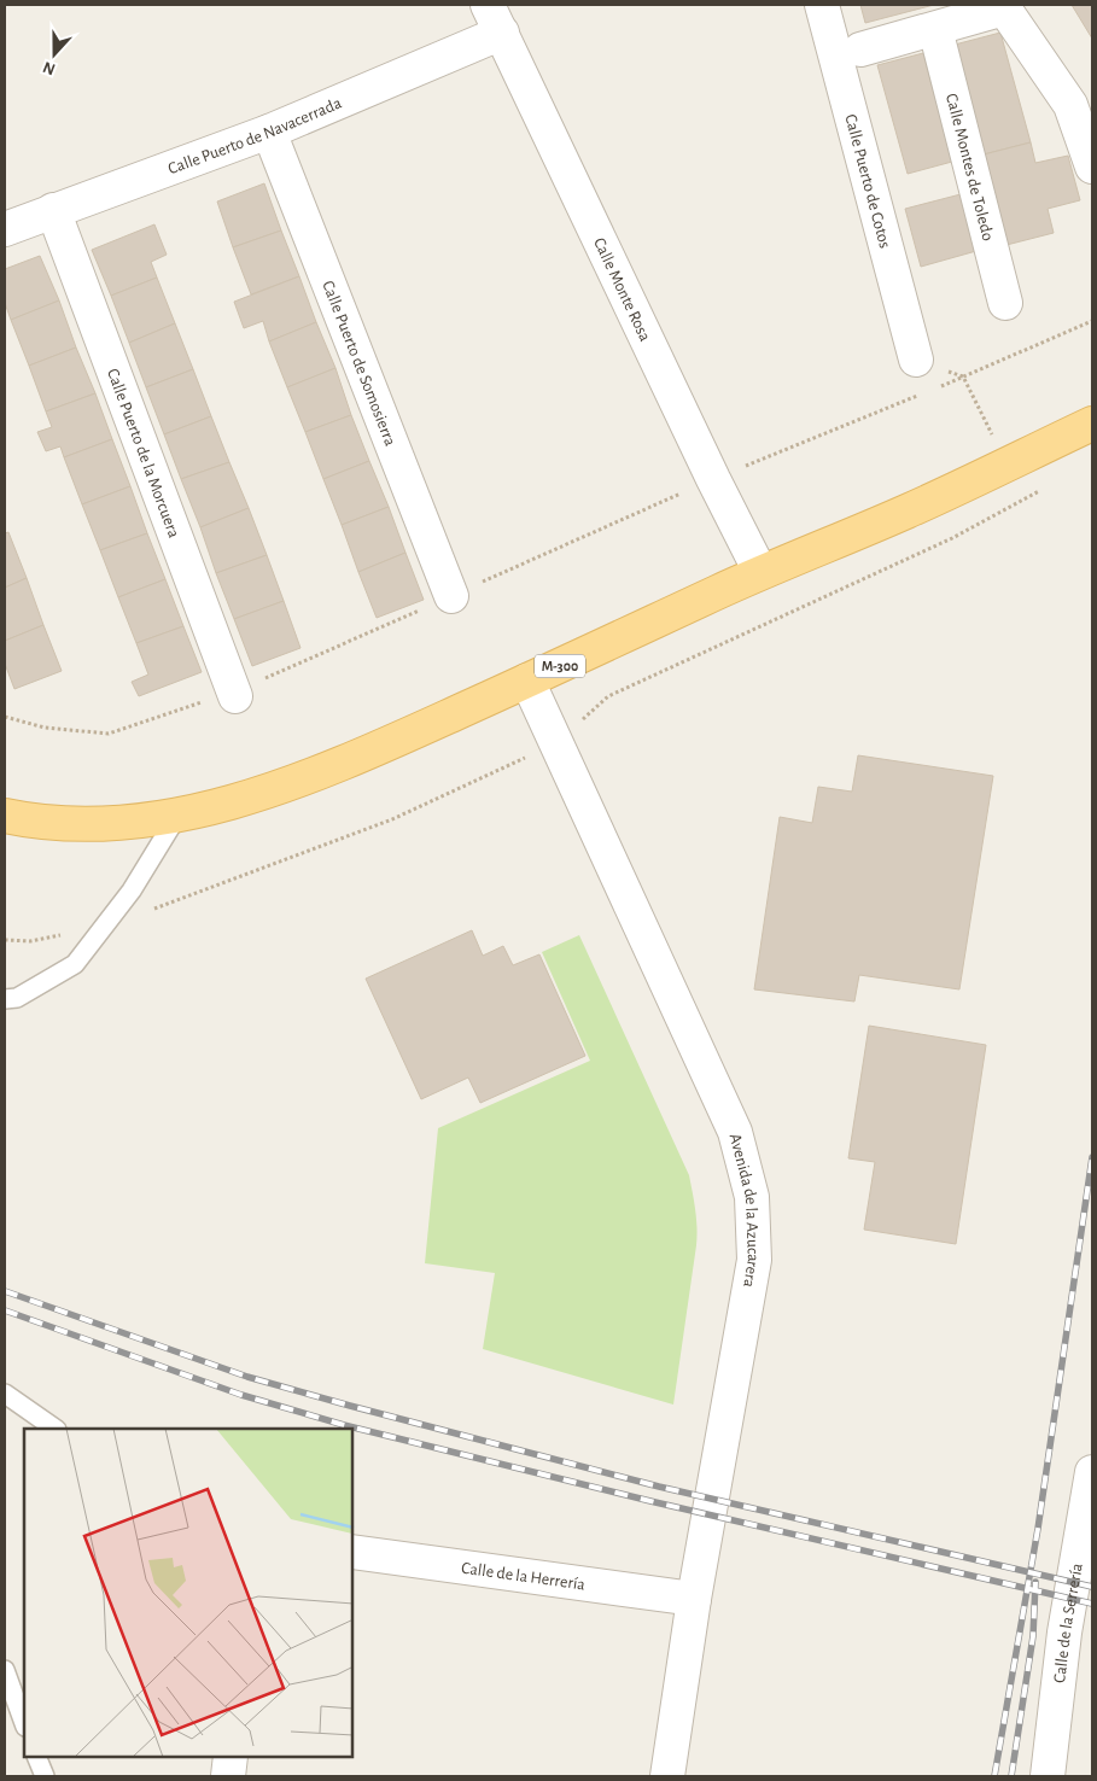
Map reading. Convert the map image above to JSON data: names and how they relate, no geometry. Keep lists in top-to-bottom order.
{
  "streets": {
    "main road": ["M-300"],
    "street": [
      "Calle Puerto de Navacerrada",
      "Calle Montes de Toledo",
      "Calle Puerto de Cotos",
      "Calle Monte Rosa",
      "Calle Puerto de Somosierra",
      "Calle Puerto de la Morcuera",
      "Avenida de la Azucarera",
      "Calle de la Herrería",
      "Calle de la Serrería"
    ]
  },
  "crossings": [
    ["Calle Puerto de Navacerrada", "Calle Monte Rosa"],
    ["Calle Puerto de Navacerrada", "Calle Puerto de Somosierra"],
    ["Calle Puerto de Navacerrada", "Calle Puerto de la Morcuera"],
    ["Calle Monte Rosa", "M-300"],
    ["M-300", "Avenida de la Azucarera"],
    ["Avenida de la Azucarera", "Calle de la Herrería"]
  ],
  "north": "bottom"
}
